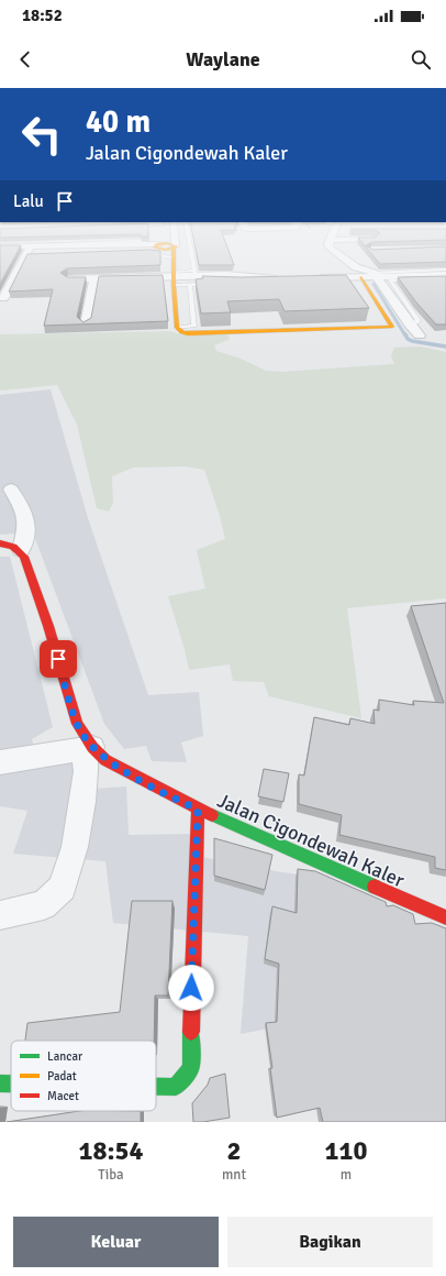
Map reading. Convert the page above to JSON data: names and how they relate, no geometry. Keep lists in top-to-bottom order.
{
  "streets": {
    "street": ["Jalan Cigondewah Kaler"]
  },
  "legend": ["Lancar", "Padat", "Macet"],
  "page": {
    "status": "18:52",
    "header": "Waylane",
    "turn": ["40 m", "Jalan Cigondewah Kaler"],
    "then": "Lalu",
    "eta": [
      "18:54",
      "Tiba",
      "2",
      "mnt",
      "110",
      "m"
    ],
    "buttons": ["Keluar", "Bagikan"]
  }
}
